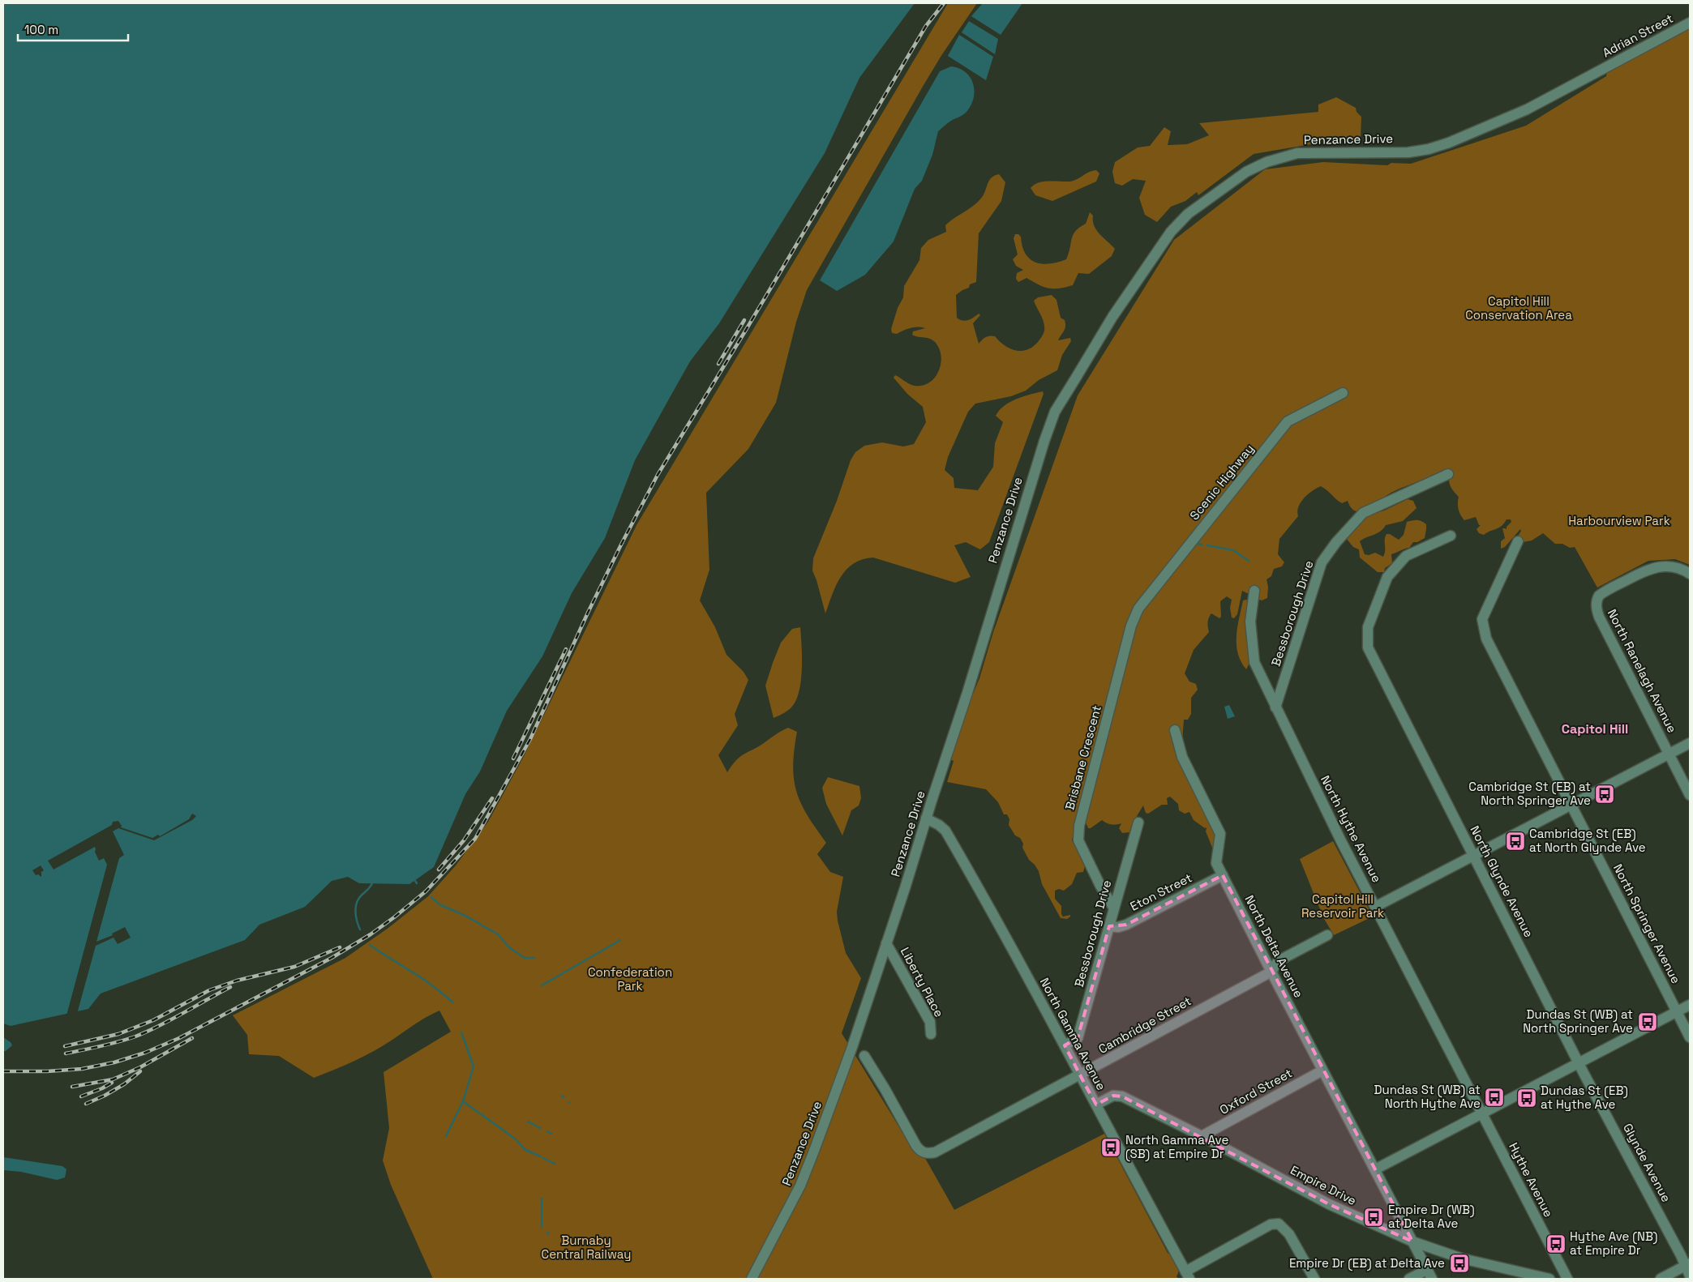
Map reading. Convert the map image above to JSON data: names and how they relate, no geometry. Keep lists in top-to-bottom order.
{
  "streets": {
    "street": [
      "Adrian Street",
      "Penzance Drive",
      "Scenic Highway",
      "Bessborough Drive",
      "North Ranelagh Avenue",
      "Brisbane Crescent",
      "North Hythe Avenue",
      "North Glynde Avenue",
      "Eton Street",
      "North Springer Avenue",
      "North Delta Avenue",
      "Liberty Place",
      "Cambridge Street",
      "North Gamma Avenue",
      "Oxford Street",
      "Glynde Avenue",
      "Hythe Avenue",
      "Empire Drive"
    ]
  },
  "crossings": [
    ["Adrian Street", "Penzance Drive"],
    ["Penzance Drive", "Liberty Place"],
    ["Penzance Drive", "North Gamma Avenue"],
    ["Scenic Highway", "Brisbane Crescent"],
    ["Bessborough Drive", "Brisbane Crescent"],
    ["Bessborough Drive", "North Hythe Avenue"],
    ["Bessborough Drive", "Eton Street"],
    ["Bessborough Drive", "North Gamma Avenue"],
    ["North Hythe Avenue", "Hythe Avenue"],
    ["North Glynde Avenue", "Glynde Avenue"],
    ["Eton Street", "North Delta Avenue"],
    ["North Delta Avenue", "Cambridge Street"],
    ["North Delta Avenue", "Oxford Street"],
    ["North Delta Avenue", "Empire Drive"],
    ["Cambridge Street", "North Gamma Avenue"],
    ["North Gamma Avenue", "Empire Drive"],
    ["Oxford Street", "Empire Drive"]
  ],
  "districts": ["Capitol Hill"],
  "parks": [
    "Capitol Hill Conservation Area",
    "Harbourview Park",
    "Capitol Hill Reservoir Park",
    "Confederation Park",
    "Burnaby Central Railway"
  ],
  "places": {
    "bus stop": [
      "Cambridge St (EB) at North Springer Ave",
      "Cambridge St (EB) at North Glynde Ave",
      "Dundas St (WB) at North Springer Ave",
      "Dundas St (WB) at North Hythe Ave",
      "Dundas St (EB) at Hythe Ave",
      "North Gamma Ave (SB) at Empire Dr",
      "Empire Dr (WB) at Delta Ave",
      "Hythe Ave (NB) at Empire Dr",
      "Empire Dr (EB) at Delta Ave"
    ]
  },
  "scale_bar": "100 m"
}
